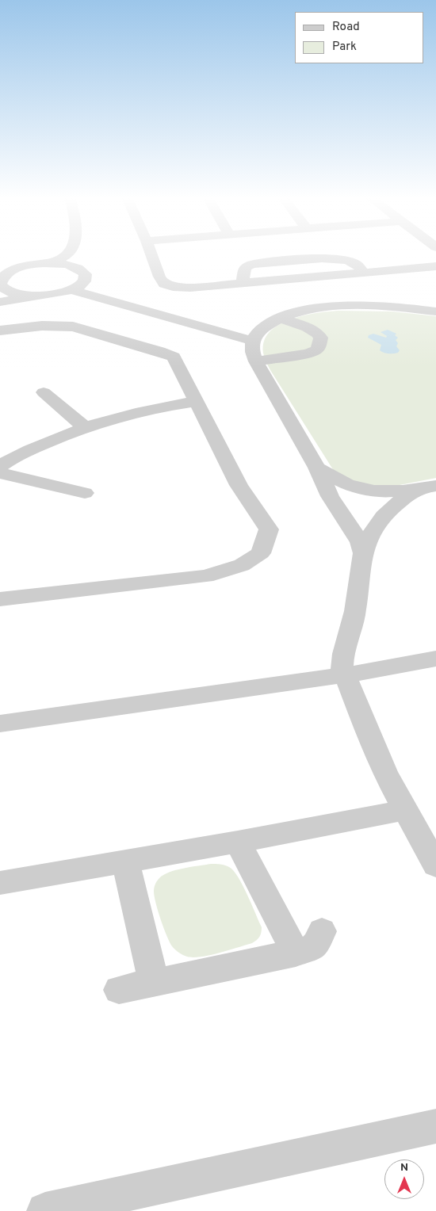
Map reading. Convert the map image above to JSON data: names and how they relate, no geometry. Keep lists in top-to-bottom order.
{
  "legend": ["Road", "Park"],
  "north": "top"
}
